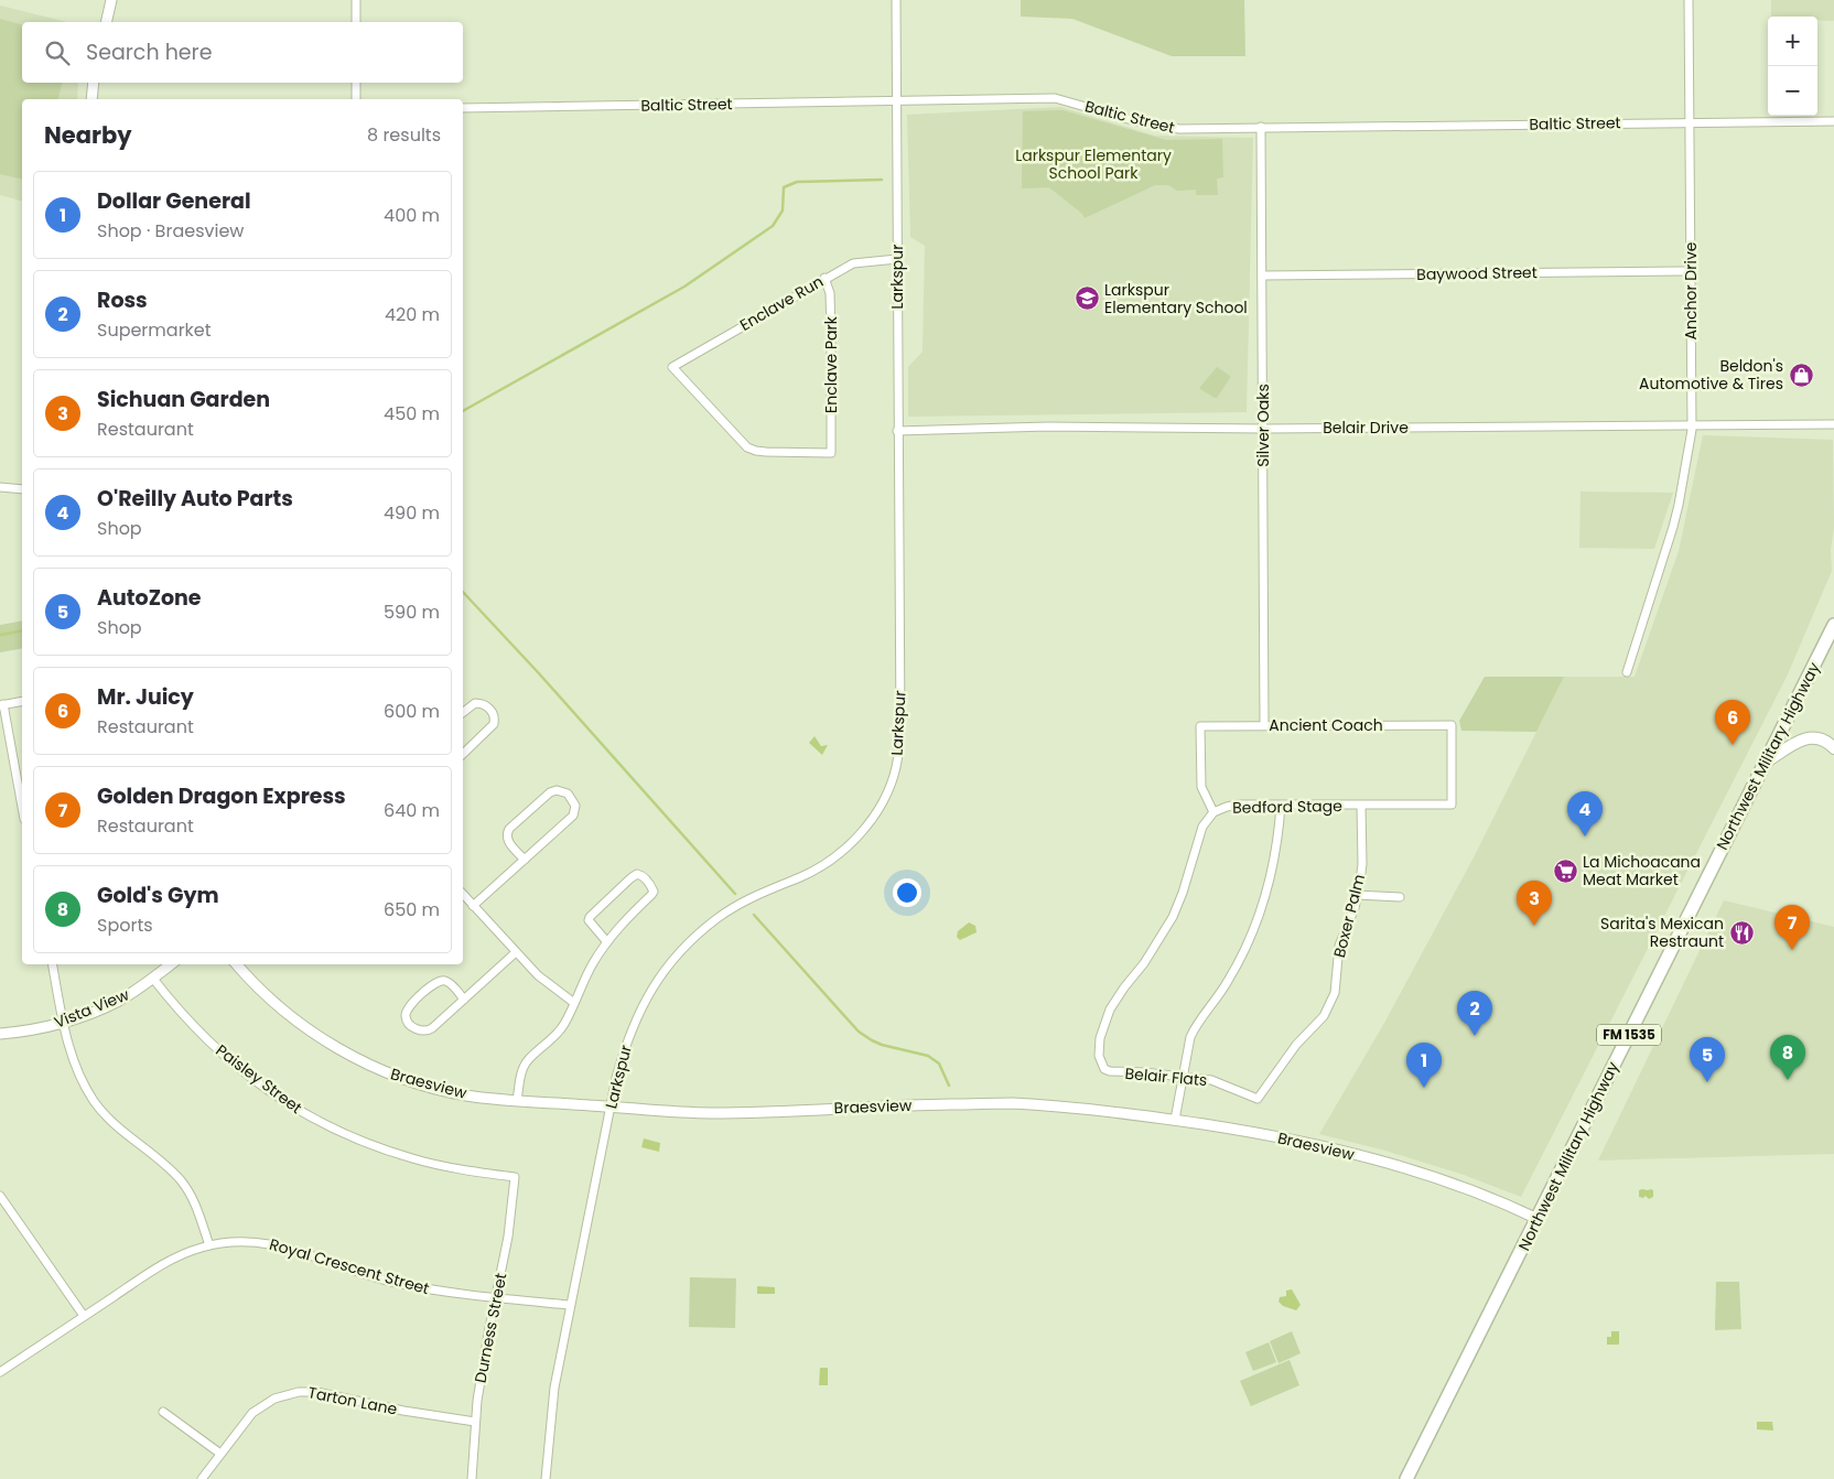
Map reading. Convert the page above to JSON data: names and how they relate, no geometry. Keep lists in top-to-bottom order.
{
  "streets": {
    "main road": ["Northwest Military Highway", "FM 1535"],
    "street": [
      "Baltic Street",
      "Baywood Street",
      "Larkspur",
      "Anchor Drive",
      "Enclave Run",
      "Enclave Park",
      "Silver Oaks",
      "Belair Drive",
      "Ancient Coach",
      "Bedford Stage",
      "Boxer Palm",
      "Vista View",
      "Belair Flats",
      "Paisley Street",
      "Braesview",
      "Royal Crescent Street",
      "Durness Street",
      "Tarton Lane"
    ]
  },
  "crossings": [
    ["Baltic Street", "Larkspur"],
    ["Baltic Street", "Anchor Drive"],
    ["Baltic Street", "Silver Oaks"],
    ["Baywood Street", "Anchor Drive"],
    ["Baywood Street", "Silver Oaks"],
    ["Larkspur", "Enclave Run"],
    ["Larkspur", "Belair Drive"],
    ["Larkspur", "Braesview"],
    ["Larkspur", "Royal Crescent Street"],
    ["Anchor Drive", "Belair Drive"],
    ["Enclave Run", "Enclave Park"],
    ["Silver Oaks", "Belair Drive"],
    ["Silver Oaks", "Ancient Coach"],
    ["Ancient Coach", "Bedford Stage"],
    ["Northwest Military Highway", "Braesview"],
    ["Bedford Stage", "Boxer Palm"],
    ["Bedford Stage", "Belair Flats"],
    ["Boxer Palm", "Belair Flats"],
    ["Vista View", "Paisley Street"],
    ["Paisley Street", "Durness Street"],
    ["Royal Crescent Street", "Durness Street"],
    ["Durness Street", "Tarton Lane"]
  ],
  "parks": ["Larkspur Elementary School Park"],
  "places": {
    "school or university": ["Larkspur Elementary School"],
    "shop": ["Beldon's Automotive & Tires"],
    "supermarket": ["La Michoacana Meat Market"],
    "restaurant": ["Sarita's Mexican Restraunt"]
  },
  "page": {
    "map_buttons": ["+", "−"],
    "search": "Search here",
    "heading": ["Nearby", "8 results"],
    "list": [
      {
        "mark": "1",
        "name": "Dollar General",
        "note": "Shop · Braesview",
        "value": "400 m"
      },
      {
        "mark": "2",
        "name": "Ross",
        "note": "Supermarket",
        "value": "420 m"
      },
      {
        "mark": "3",
        "name": "Sichuan Garden",
        "note": "Restaurant",
        "value": "450 m"
      },
      {
        "mark": "4",
        "name": "O'Reilly Auto Parts",
        "note": "Shop",
        "value": "490 m"
      },
      {
        "mark": "5",
        "name": "AutoZone",
        "note": "Shop",
        "value": "590 m"
      },
      {
        "mark": "6",
        "name": "Mr. Juicy",
        "note": "Restaurant",
        "value": "600 m"
      },
      {
        "mark": "7",
        "name": "Golden Dragon Express",
        "note": "Restaurant",
        "value": "640 m"
      },
      {
        "mark": "8",
        "name": "Gold's Gym",
        "note": "Sports",
        "value": "650 m"
      }
    ],
    "pins": [
      "6",
      "4",
      "3",
      "7",
      "2",
      "8",
      "5",
      "1"
    ]
  }
}
